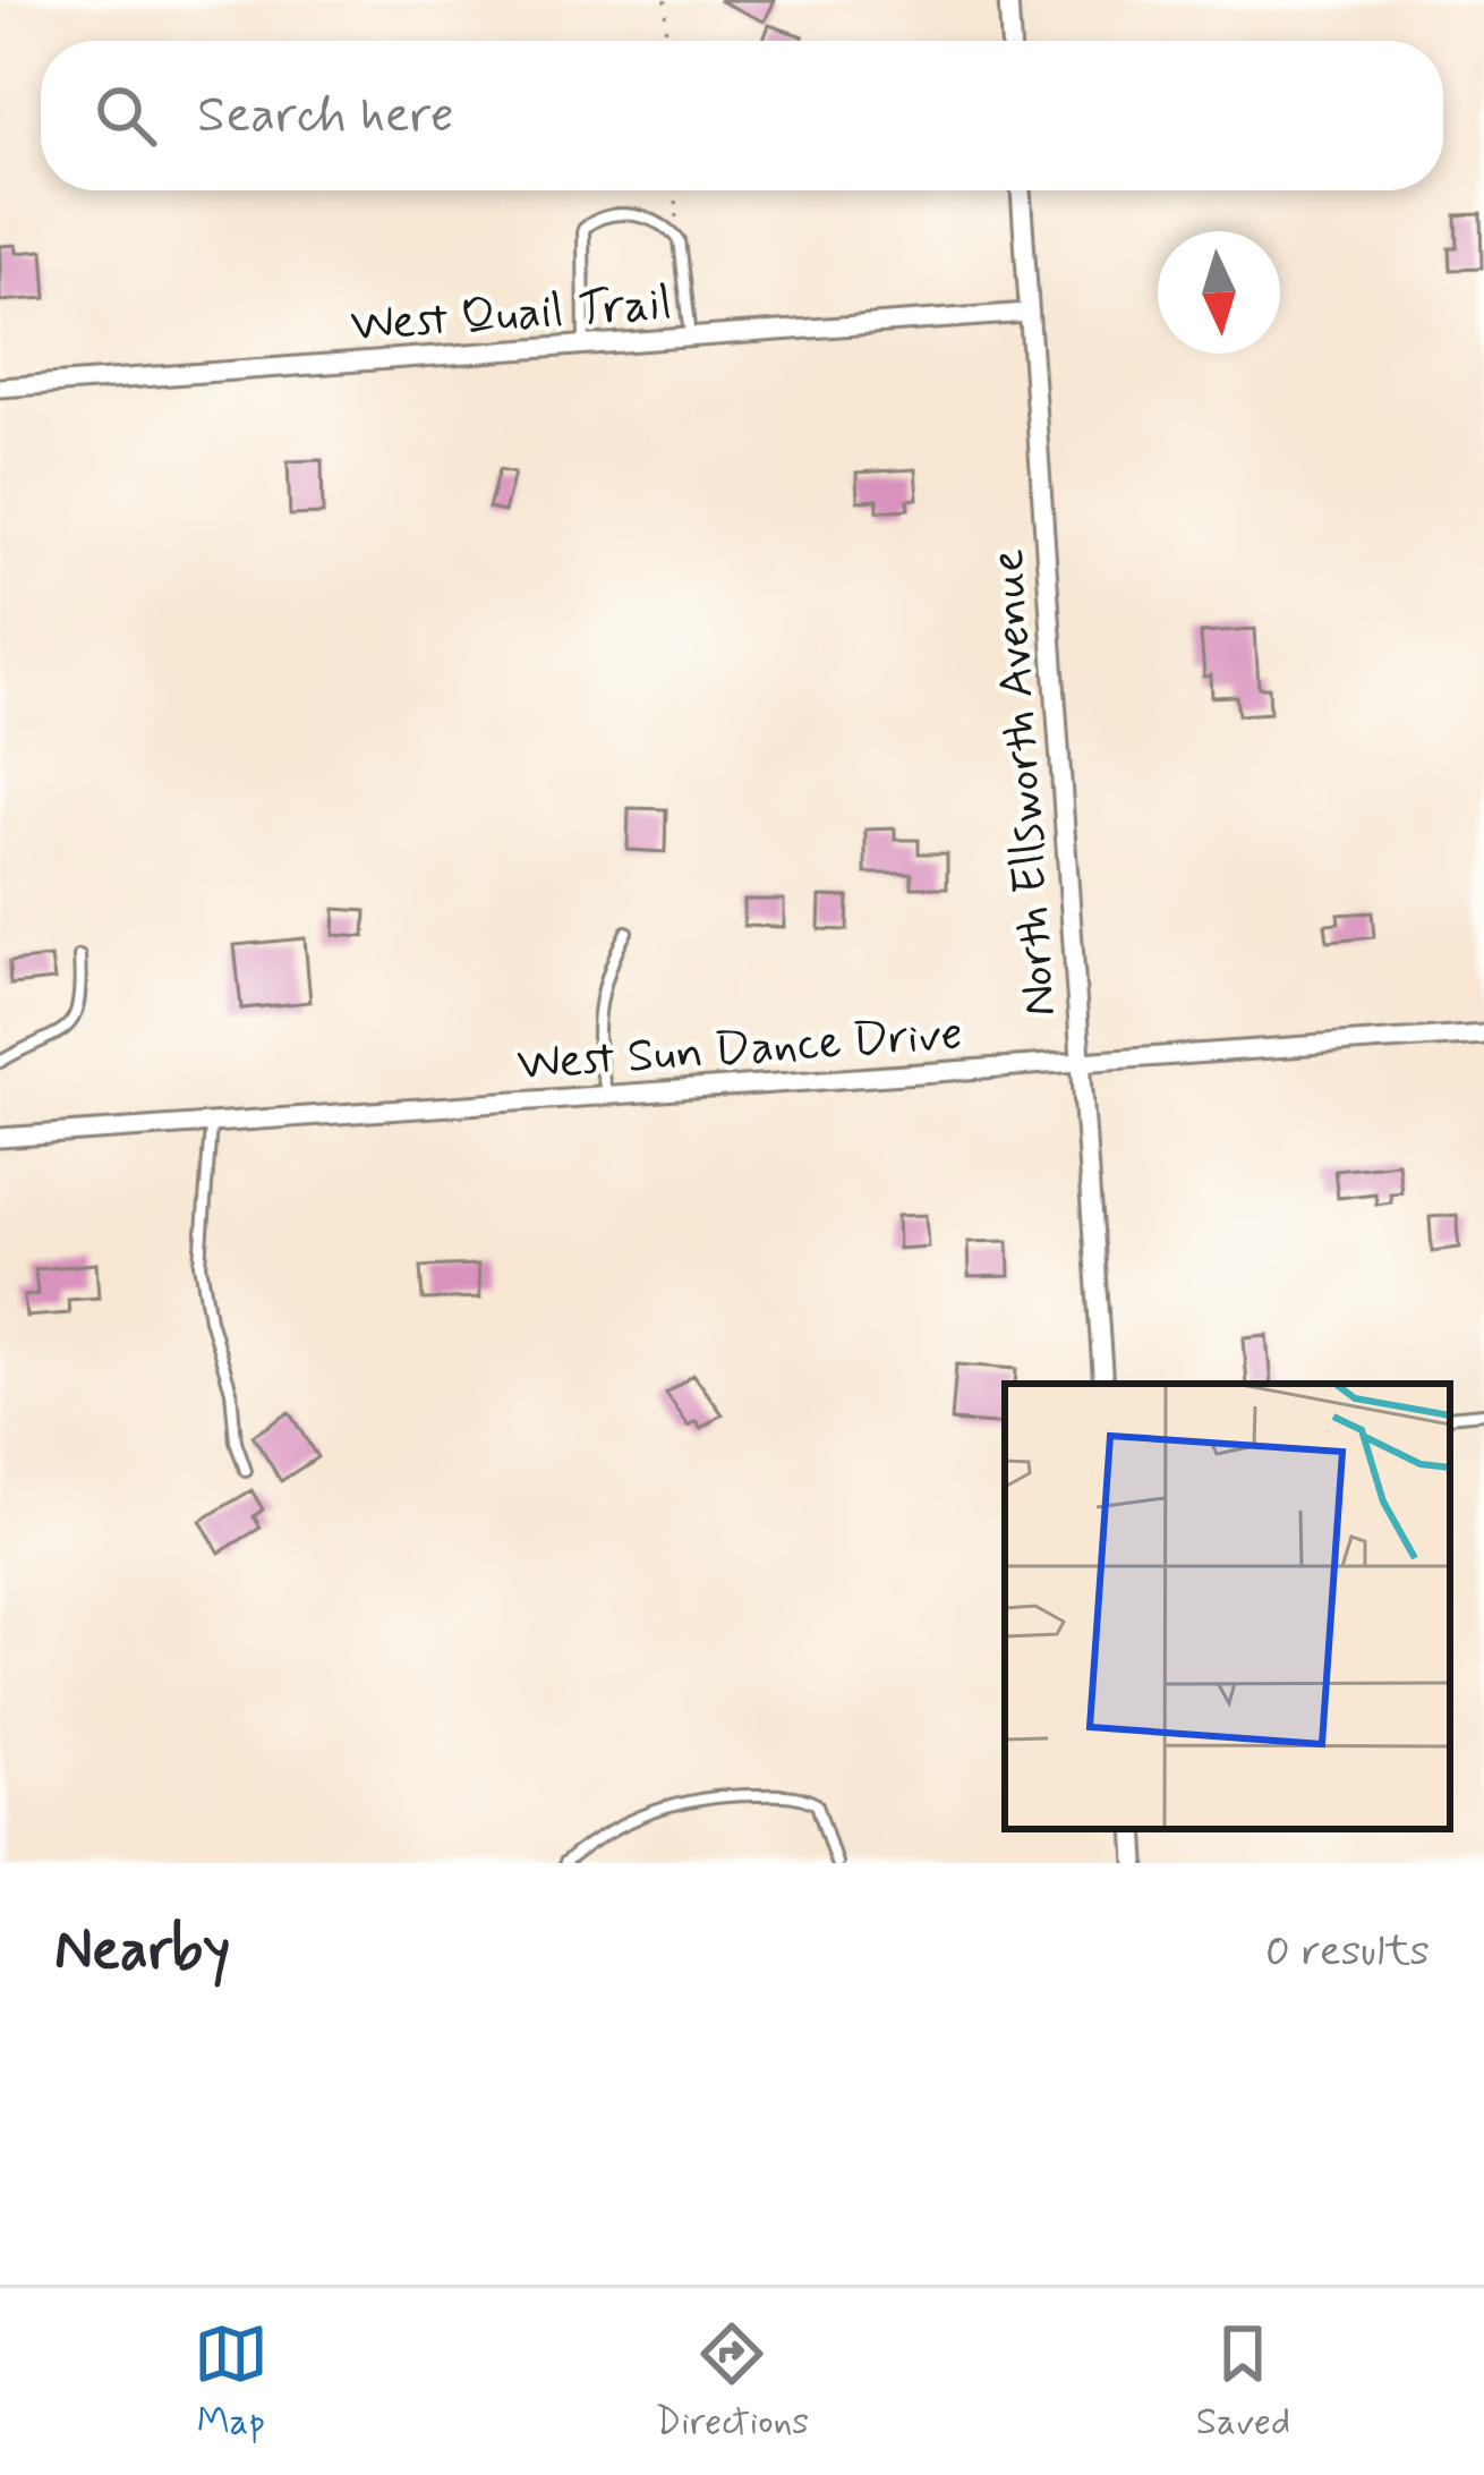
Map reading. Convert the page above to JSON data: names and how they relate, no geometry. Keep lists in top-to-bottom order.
{
  "streets": {
    "street": ["West Quail Trail", "North Ellsworth Avenue", "West Sun Dance Drive"]
  },
  "crossings": [
    ["West Quail Trail", "North Ellsworth Avenue"],
    ["North Ellsworth Avenue", "West Sun Dance Drive"]
  ],
  "north": "bottom",
  "page": {
    "search": "Search here",
    "heading": ["Nearby", "0 results"],
    "nav": ["Map", "Directions", "Saved"]
  }
}
